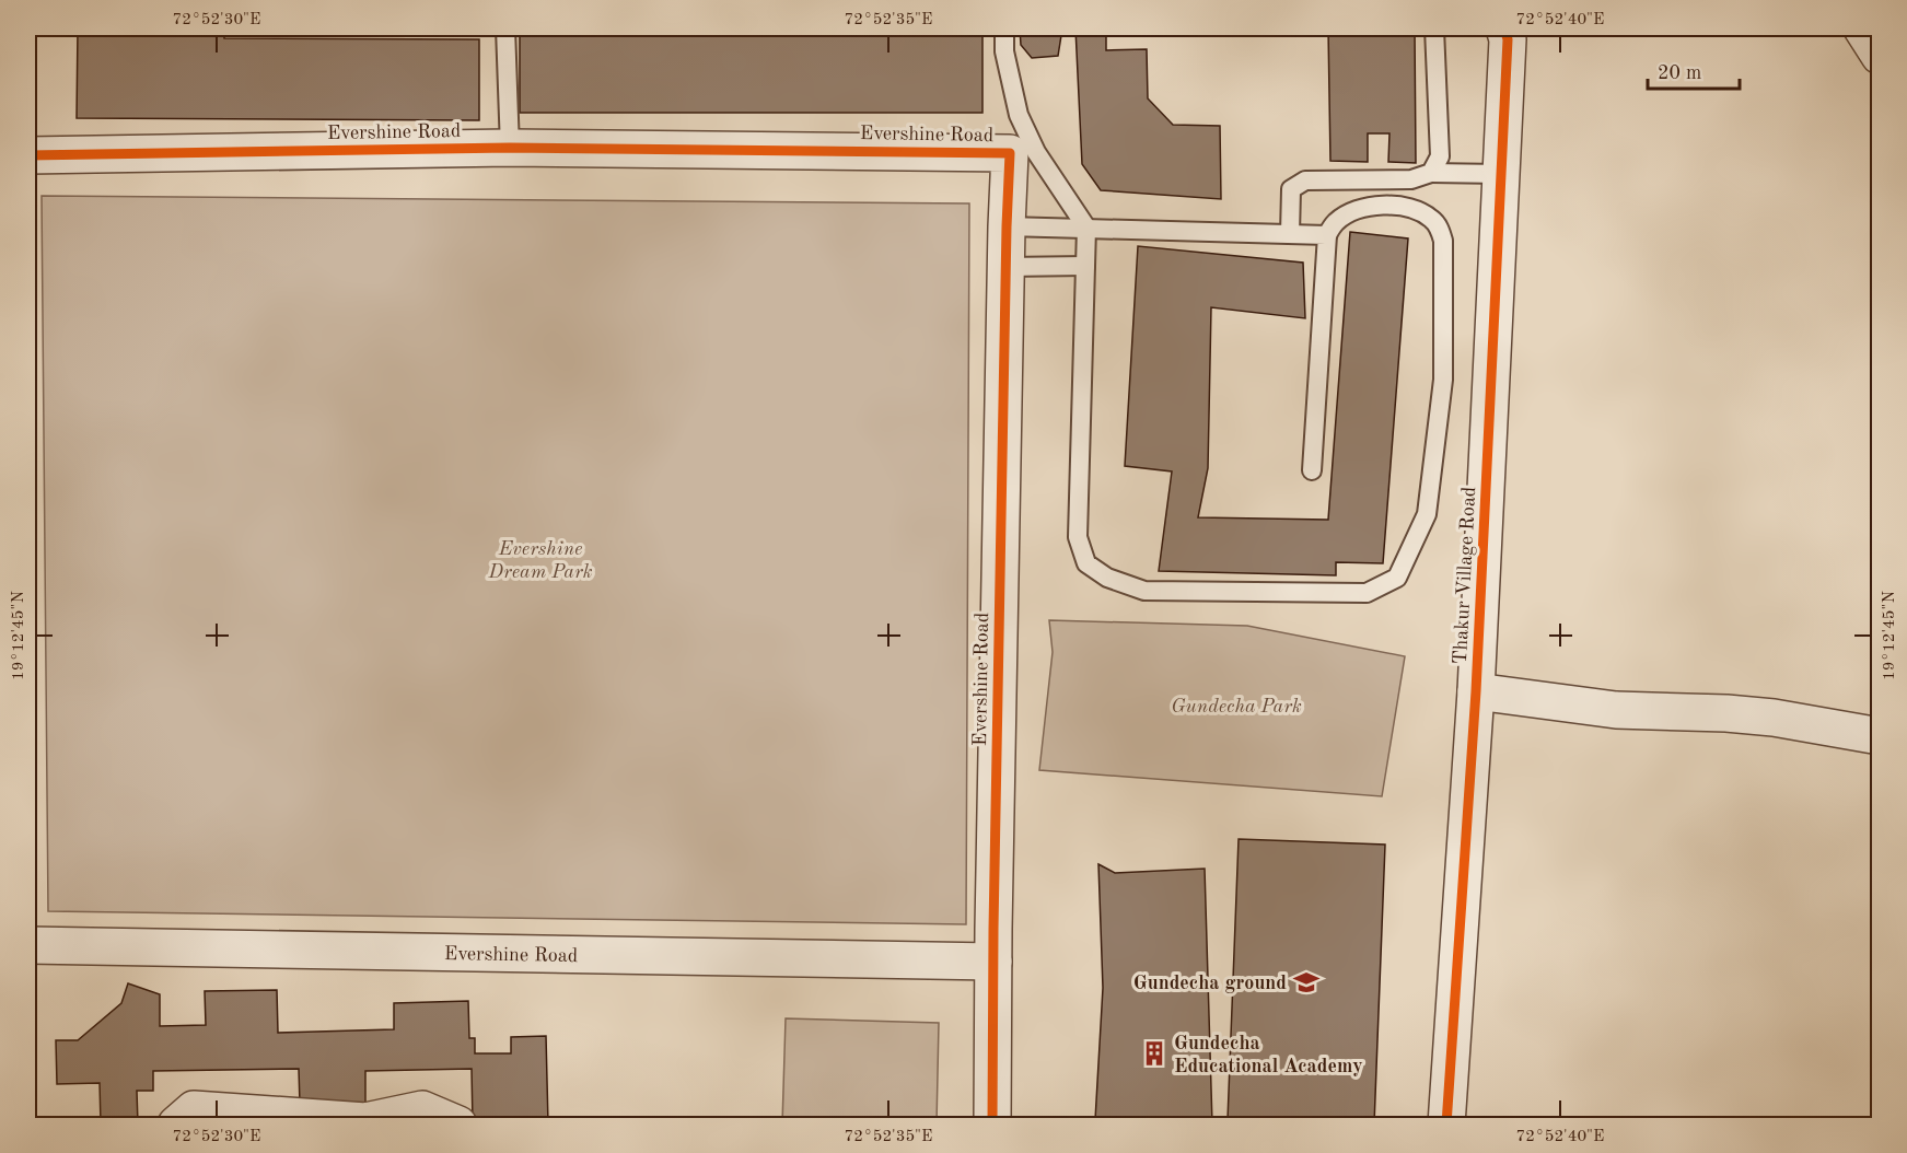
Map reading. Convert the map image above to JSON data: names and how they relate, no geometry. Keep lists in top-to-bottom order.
{
  "streets": {
    "street": ["Evershine Road", "Thakur Village Road"]
  },
  "parks": ["Evershine Dream Park", "Gundecha Park"],
  "places": {
    "school or university": ["Gundecha ground"],
    "building": ["Gundecha Educational Academy"]
  },
  "scale_bar": "20 m",
  "coordinates": [
    "72°52'30\"E",
    "72°52'35\"E",
    "72°52'40\"E",
    "19°12'45\"N"
  ]
}
